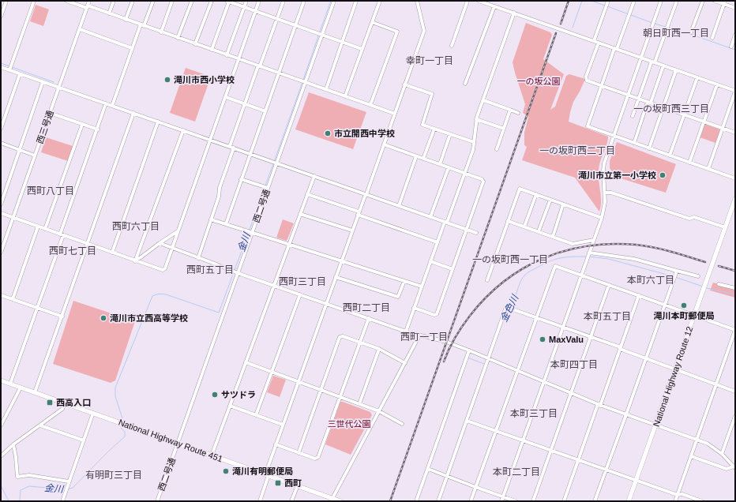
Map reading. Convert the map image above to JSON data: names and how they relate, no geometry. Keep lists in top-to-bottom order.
{
  "streets": {
    "highway": ["National Highway Route 12", "National Highway Route 451"],
    "street": ["西三号通", "西二号通"]
  },
  "crossings": [
    ["西二号通", "National Highway Route 451"]
  ],
  "districts": [
    "朝日町西一丁目",
    "幸町一丁目",
    "一の坂町西三丁目",
    "一の坂町西二丁目",
    "西町八丁目",
    "西町六丁目",
    "西町七丁目",
    "一の坂町西一丁目",
    "西町五丁目",
    "本町六丁目",
    "西町三丁目",
    "西町二丁目",
    "本町五丁目",
    "西町一丁目",
    "本町四丁目",
    "本町三丁目",
    "本町二丁目",
    "有明町三丁目"
  ],
  "water": ["金川", "金色川"],
  "parks": ["一の坂公園", "三世代公園"],
  "places": {
    "other": [
      "滝川市西小学校",
      "市立開西中学校",
      "滝川市立第一小学校",
      "滝川本町郵便局",
      "滝川市立西高等学校",
      "MaxValu",
      "サツドラ",
      "滝川有明郵便局"
    ],
    "transit": ["西高入口", "西町"]
  }
}
